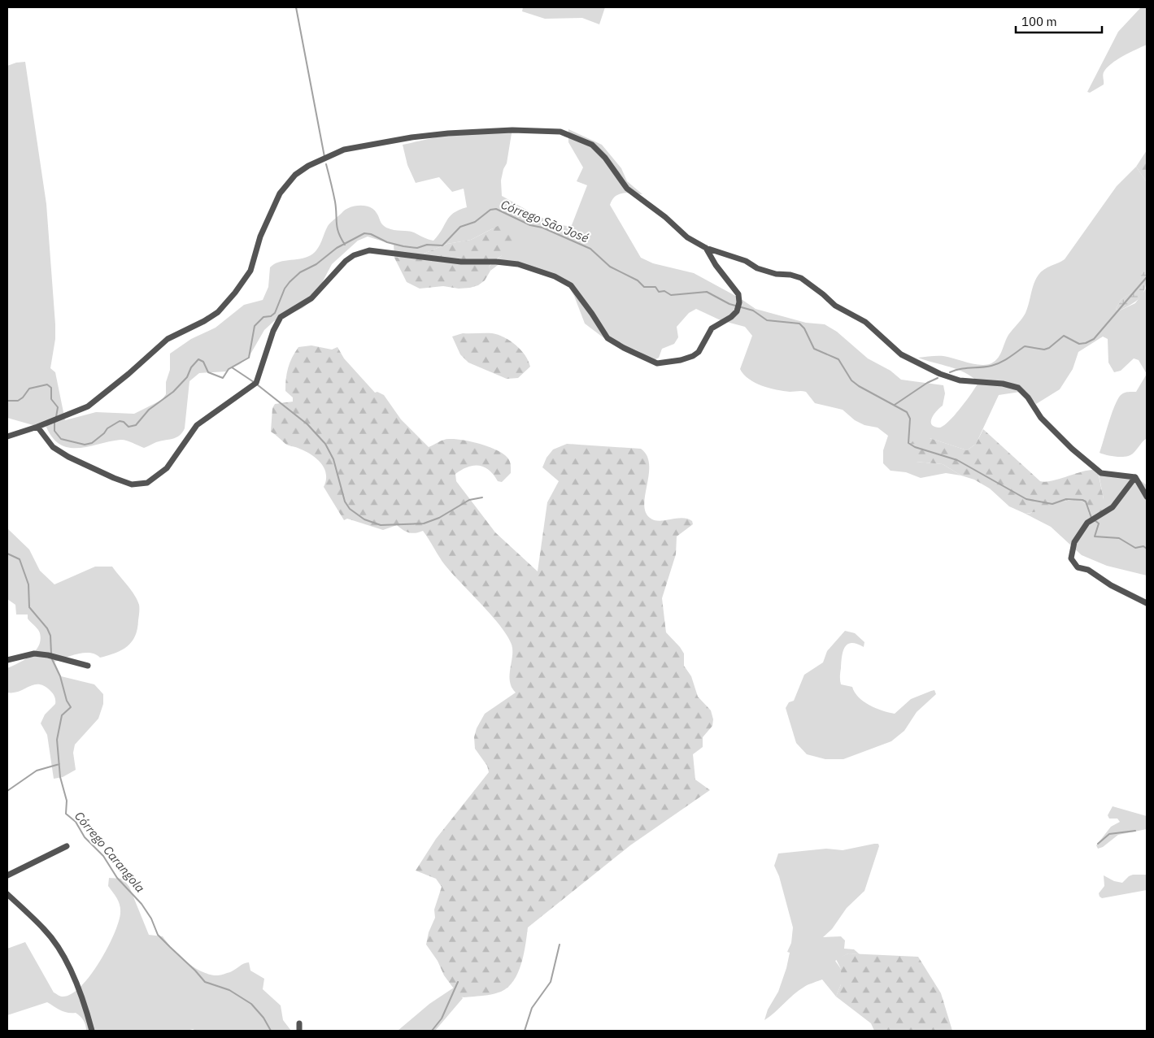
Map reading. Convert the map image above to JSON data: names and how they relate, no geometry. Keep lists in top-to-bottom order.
{
  "water": ["Córrego São José", "Córrego Carangola"],
  "scale_bar": "100 m"
}
